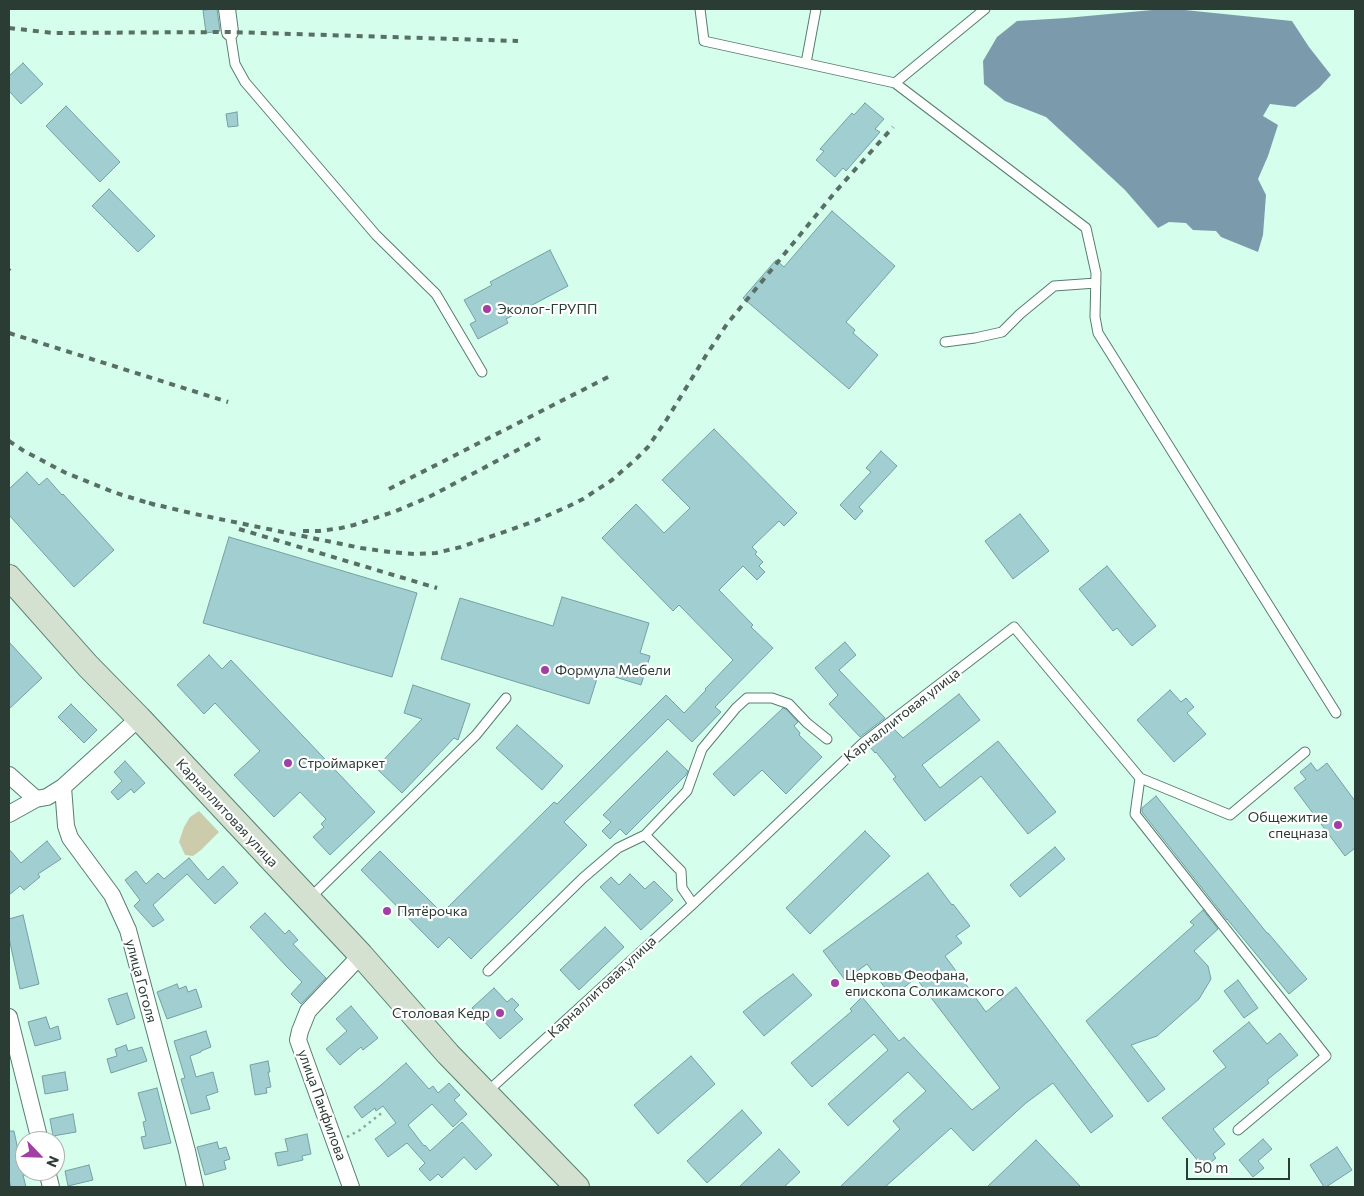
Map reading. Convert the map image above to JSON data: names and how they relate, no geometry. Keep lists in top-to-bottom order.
{
  "streets": {
    "street": ["Карналлитовая улица", "улица Гоголя", "улица Панфилова"]
  },
  "crossings": [
    ["Карналлитовая улица", "улица Панфилова"]
  ],
  "places": [
    "Эколог-ГРУПП",
    "Формула Мебели",
    "Строймаркет",
    "Общежитие спецназа",
    "Пятёрочка",
    "Церковь Феофана, епископа Соликамского",
    "Столовая Кедр"
  ],
  "scale_bar": "50 m",
  "north": "bottom right"
}
